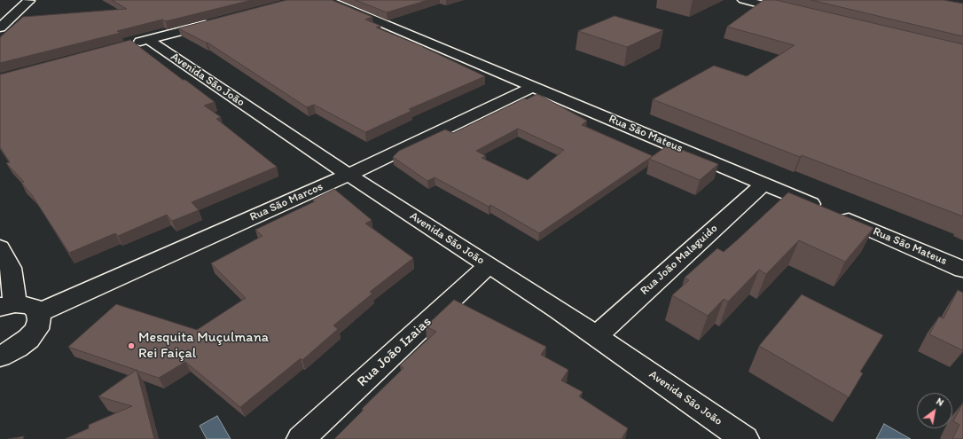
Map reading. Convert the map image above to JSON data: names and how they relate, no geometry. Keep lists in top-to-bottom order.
{
  "streets": {
    "street": [
      "Avenida São João",
      "Rua São Mateus",
      "Rua São Marcos",
      "Rua João Malaguido",
      "Rua João Izaias"
    ]
  },
  "crossings": [
    ["Avenida São João", "Rua São Marcos"],
    ["Avenida São João", "Rua João Malaguido"],
    ["Avenida São João", "Rua João Izaias"],
    ["Rua São Mateus", "Rua São Marcos"],
    ["Rua São Mateus", "Rua João Malaguido"]
  ],
  "places": ["Mesquita Muçulmana Rei Faiçal"],
  "north": "top right"
}
